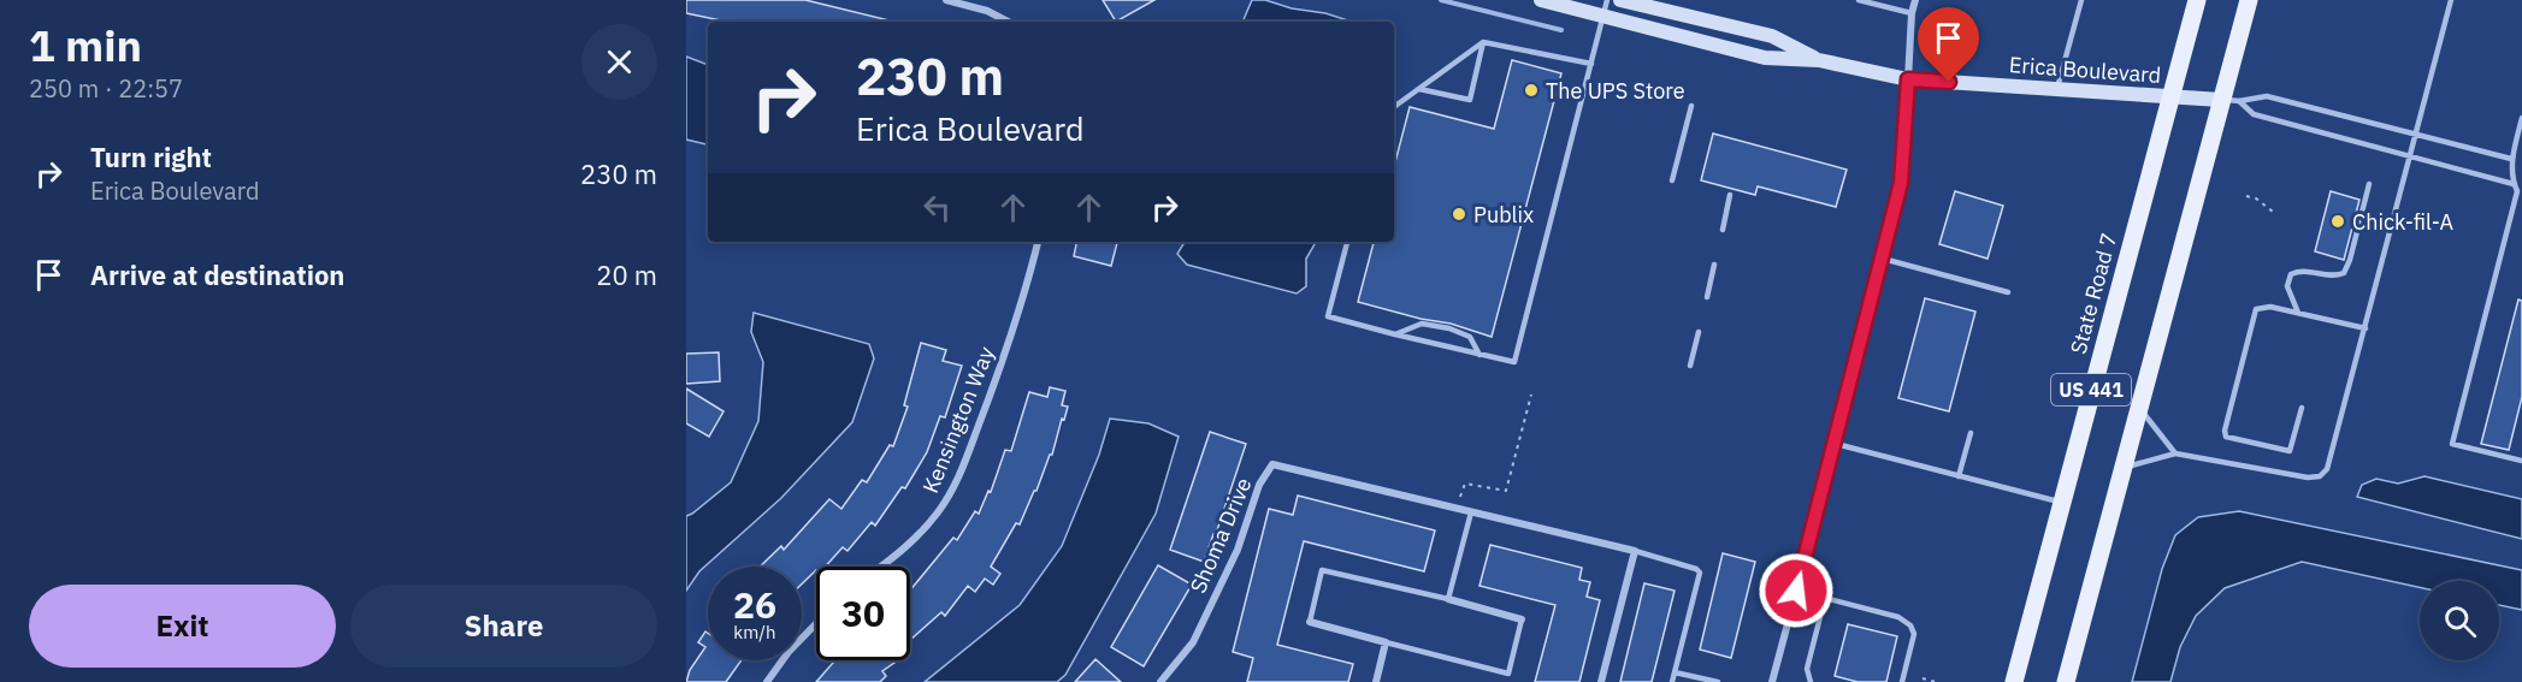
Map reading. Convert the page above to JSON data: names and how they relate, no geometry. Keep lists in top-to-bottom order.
{
  "streets": {
    "main road": ["State Road 7", "US 441"],
    "street": ["Erica Boulevard", "Kensington Way", "Shoma Drive"]
  },
  "crossings": [
    ["Erica Boulevard", "State Road 7"],
    ["Erica Boulevard", "US 441"]
  ],
  "places": ["The UPS Store", "Publix", "Chick-fil-A"],
  "page": {
    "heading": ["1 min", "250 m · 22:57"],
    "turn": ["230 m", "Erica Boulevard"],
    "list": [
      {
        "name": "Turn right",
        "note": "Erica Boulevard",
        "value": "230 m"
      },
      {
        "name": "Arrive at destination",
        "value": "20 m"
      }
    ],
    "speed": "26 km/h",
    "limit": "30",
    "buttons": ["Exit", "Share"]
  }
}
